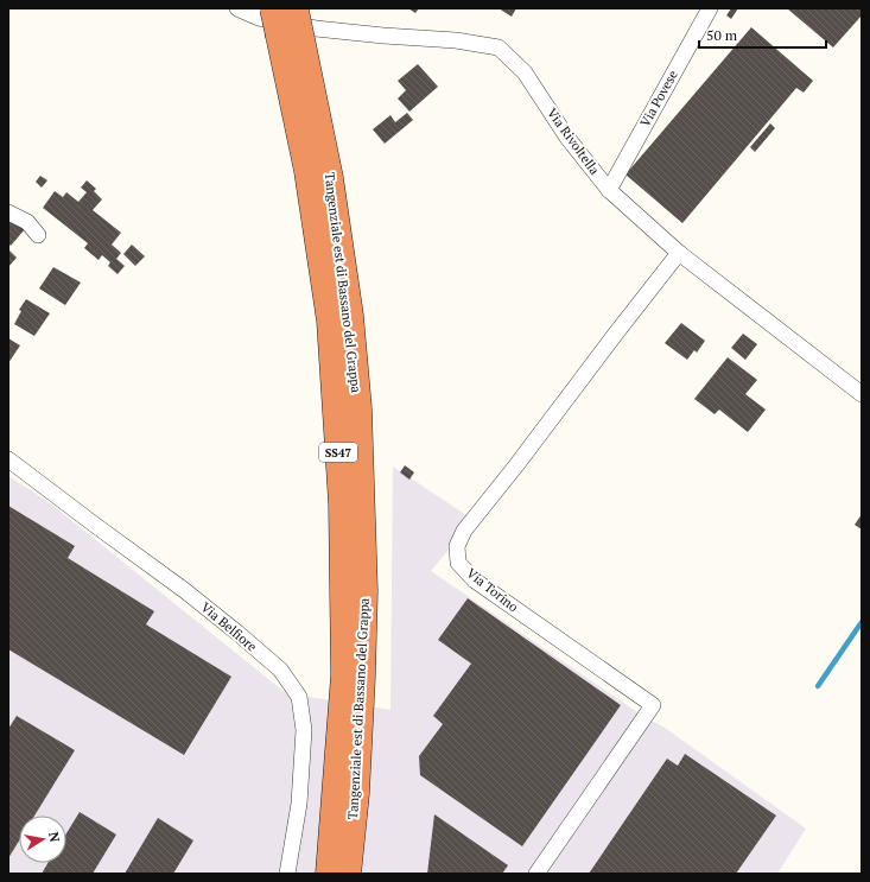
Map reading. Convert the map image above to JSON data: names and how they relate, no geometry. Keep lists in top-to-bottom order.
{
  "streets": {
    "highway": ["Tangenziale est di Bassano del Grappa", "SS47"],
    "street": [
      "Via Povese",
      "Via Rivoltella",
      "Via Torino",
      "Via Belfiore"
    ]
  },
  "crossings": [
    ["Via Povese", "Via Rivoltella"],
    ["Via Rivoltella", "Via Torino"]
  ],
  "scale_bar": "50 m",
  "north": "right"
}
